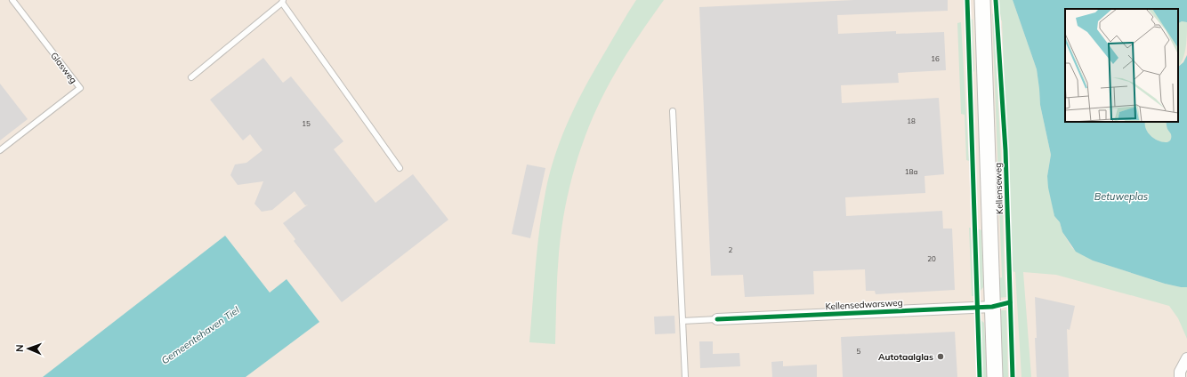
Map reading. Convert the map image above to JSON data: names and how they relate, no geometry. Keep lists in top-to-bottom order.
{
  "streets": {
    "main road": ["Kellenseweg"],
    "street": ["Kellensedwarsweg"],
    "lane": ["Glasweg"]
  },
  "crossings": [
    ["Kellenseweg", "Kellensedwarsweg"]
  ],
  "water": ["Betuweplas", "Gemeentehaven Tiel"],
  "places": ["Autotaalglas"],
  "house_numbers": [
    "16",
    "18",
    "15",
    "18a",
    "2",
    "20",
    "5"
  ],
  "north": "left"
}
